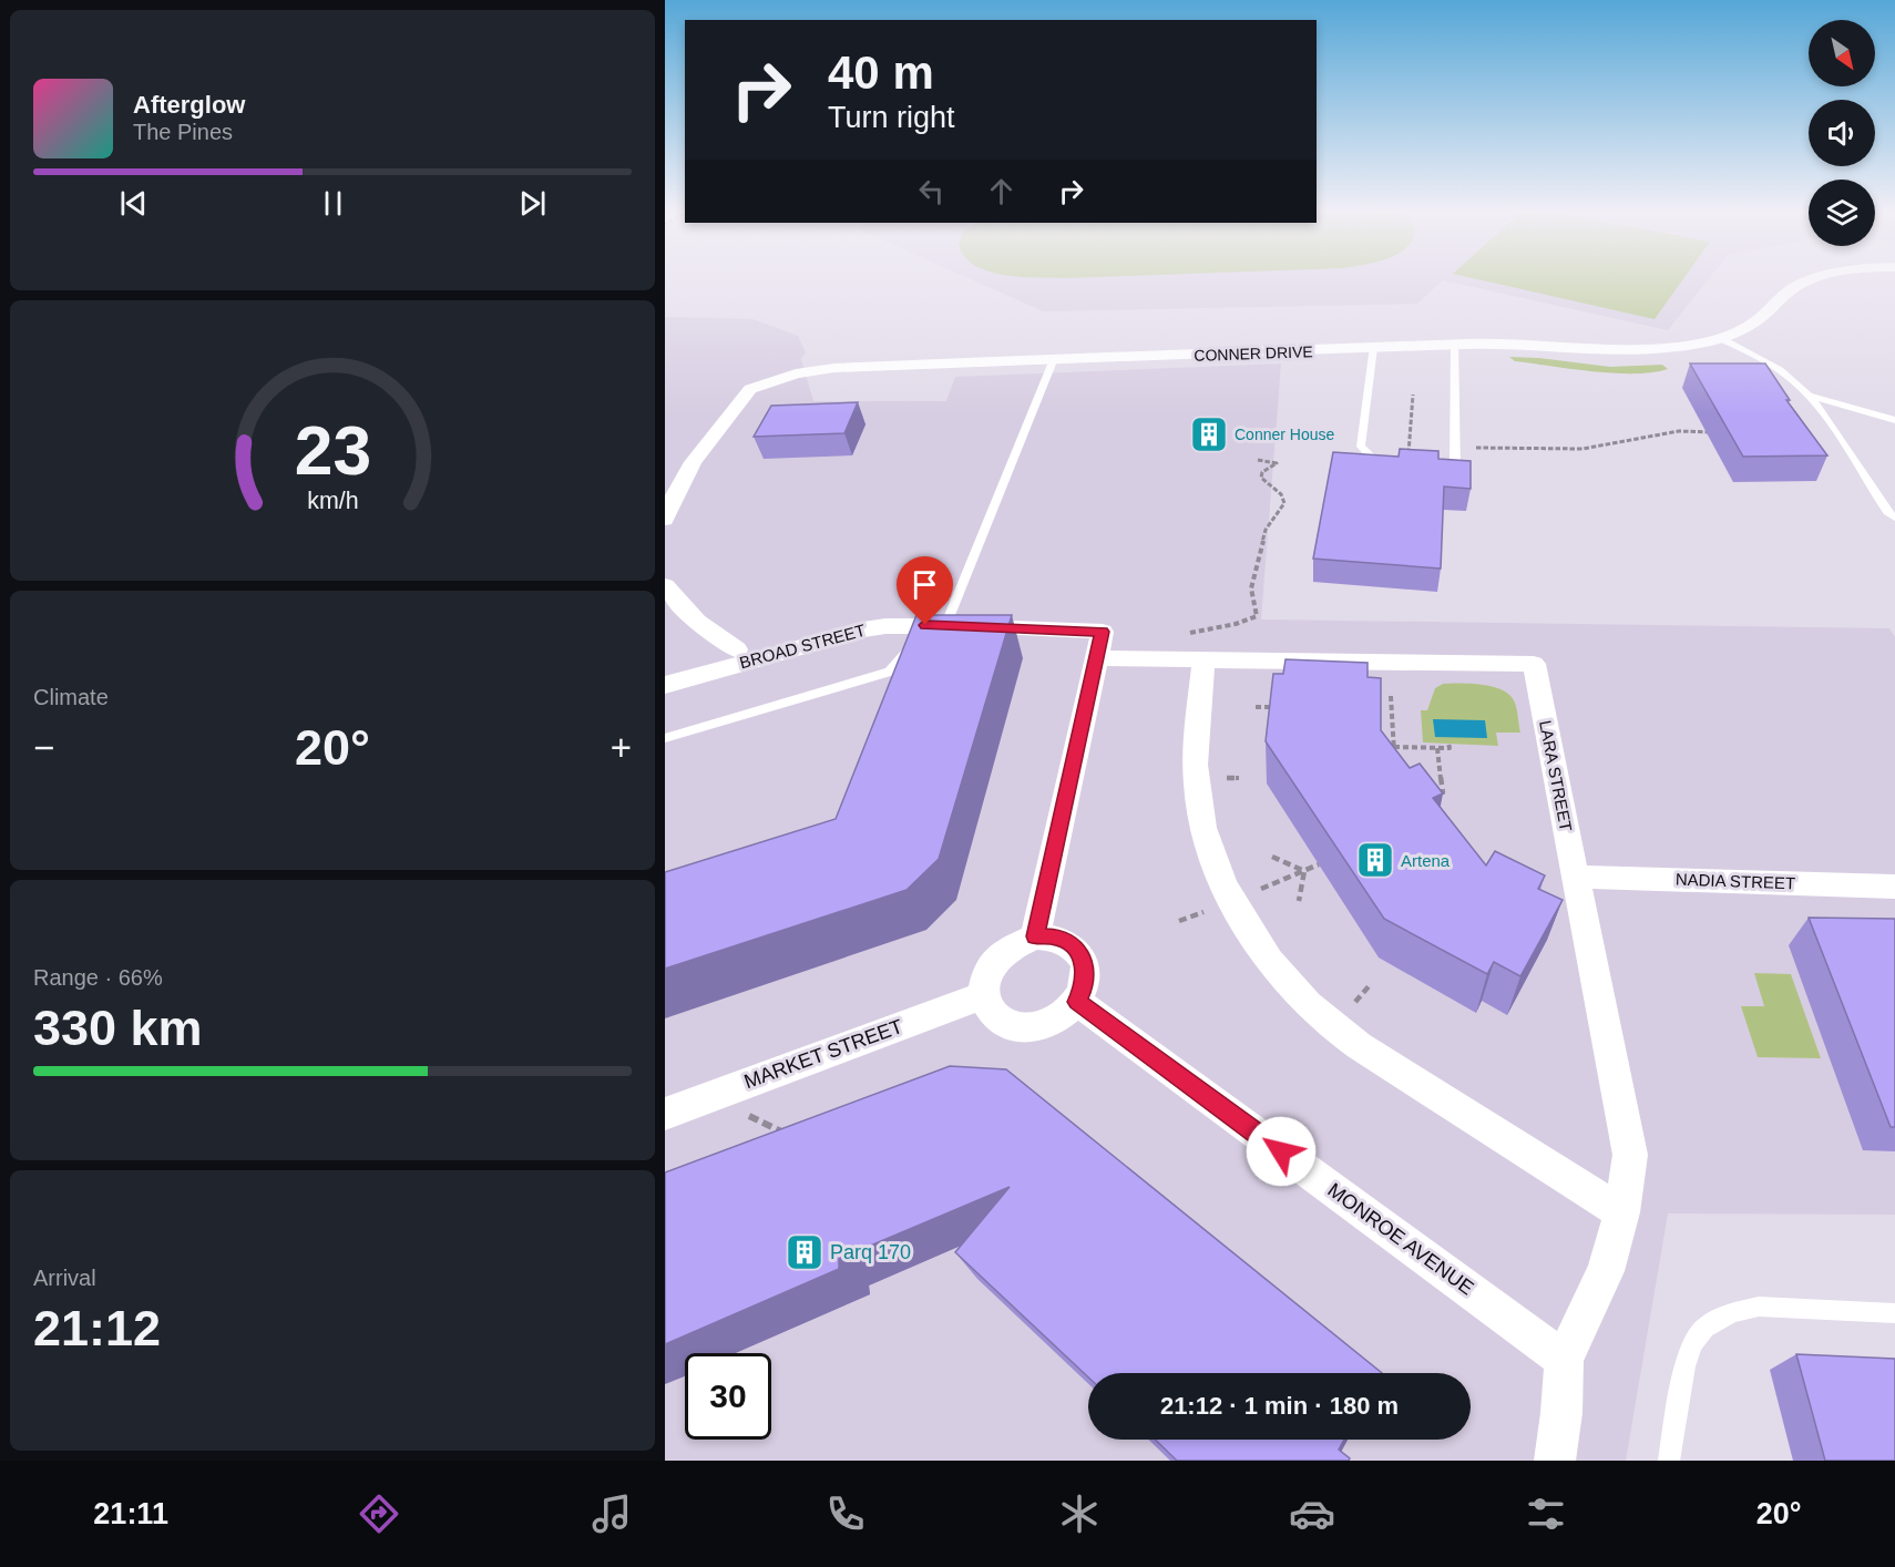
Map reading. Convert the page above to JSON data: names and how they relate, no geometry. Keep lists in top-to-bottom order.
{
  "streets": {
    "street": [
      "CONNER DRIVE",
      "BROAD STREET",
      "LARA STREET",
      "NADIA STREET",
      "MARKET STREET",
      "MONROE AVENUE"
    ]
  },
  "crossings": [
    ["BROAD STREET", "LARA STREET"],
    ["LARA STREET", "NADIA STREET"],
    ["LARA STREET", "MONROE AVENUE"],
    ["MARKET STREET", "MONROE AVENUE"]
  ],
  "places": {
    "building": ["Conner House", "Artena", "Parq 170"]
  },
  "north": "bottom right",
  "page": {
    "turn": ["40 m", "Turn right"],
    "song": ["Afterglow", "The Pines"],
    "tile": [
      "Climate",
      ["Range · 66%", "330 km"],
      ["Arrival", "21:12"]
    ],
    "heat": ["−", "20°", "+"],
    "limit": "30",
    "trip": "21:12 · 1 min · 180 m",
    "tabs": ["21:11", "20°"],
    "gauge": ["23", "km/h"]
  }
}
